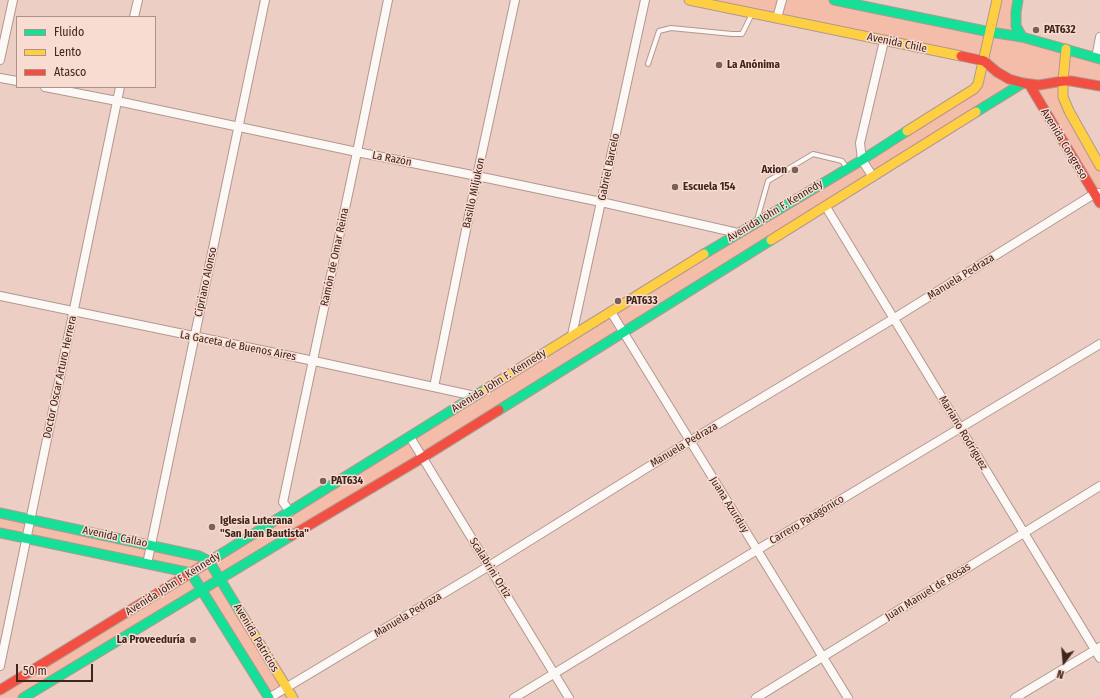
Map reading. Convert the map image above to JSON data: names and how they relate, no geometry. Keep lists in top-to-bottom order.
{
  "streets": {
    "main road": [
      "Avenida Chile",
      "Avenida Congreso",
      "Avenida John F. Kennedy",
      "Avenida Callao",
      "Avenida Patricios"
    ],
    "street": [
      "La Razón",
      "Gabriel Barcelo",
      "Basillo Miljukon",
      "Ramón de Omar Reina",
      "Manuela Pedraza",
      "Cipriano Alonso",
      "La Gaceta de Buenos Aires",
      "Doctor Oscar Arturo Herrera",
      "Mariano Rodríguez",
      "Juana Azurduy",
      "Carrero Patagónico",
      "Scalabrini Ortiz",
      "Juan Manuel de Rosas"
    ]
  },
  "crossings": [
    ["Avenida Chile", "Avenida Congreso"],
    ["Avenida Chile", "Avenida John F. Kennedy"],
    ["Avenida Congreso", "Avenida John F. Kennedy"],
    ["Avenida Congreso", "Manuela Pedraza"],
    ["La Razón", "Gabriel Barcelo"],
    ["La Razón", "Basillo Miljukon"],
    ["La Razón", "Avenida John F. Kennedy"],
    ["La Razón", "Ramón de Omar Reina"],
    ["La Razón", "Cipriano Alonso"],
    ["La Razón", "Doctor Oscar Arturo Herrera"],
    ["Gabriel Barcelo", "Avenida John F. Kennedy"],
    ["Basillo Miljukon", "La Gaceta de Buenos Aires"],
    ["Avenida John F. Kennedy", "Ramón de Omar Reina"],
    ["Avenida John F. Kennedy", "La Gaceta de Buenos Aires"],
    ["Avenida John F. Kennedy", "Mariano Rodríguez"],
    ["Avenida John F. Kennedy", "Juana Azurduy"],
    ["Avenida John F. Kennedy", "Avenida Callao"],
    ["Avenida John F. Kennedy", "Scalabrini Ortiz"],
    ["Avenida John F. Kennedy", "Avenida Patricios"],
    ["Ramón de Omar Reina", "La Gaceta de Buenos Aires"],
    ["Manuela Pedraza", "Mariano Rodríguez"],
    ["Manuela Pedraza", "Juana Azurduy"],
    ["Manuela Pedraza", "Scalabrini Ortiz"],
    ["Manuela Pedraza", "Avenida Patricios"],
    ["Cipriano Alonso", "La Gaceta de Buenos Aires"],
    ["Cipriano Alonso", "Avenida Callao"],
    ["La Gaceta de Buenos Aires", "Doctor Oscar Arturo Herrera"],
    ["Doctor Oscar Arturo Herrera", "Avenida Callao"],
    ["Mariano Rodríguez", "Carrero Patagónico"],
    ["Mariano Rodríguez", "Juan Manuel de Rosas"],
    ["Juana Azurduy", "Carrero Patagónico"],
    ["Juana Azurduy", "Juan Manuel de Rosas"],
    ["Carrero Patagónico", "Scalabrini Ortiz"]
  ],
  "places": [
    "PAT632",
    "La Anónima",
    "Axion",
    "Escuela 154",
    "PAT633",
    "PAT634",
    "Iglesia Luterana \"San Juan Bautista\"",
    "La Proveeduría"
  ],
  "legend": ["Fluido", "Lento", "Atasco"],
  "scale_bar": "50 m",
  "north": "bottom"
}
